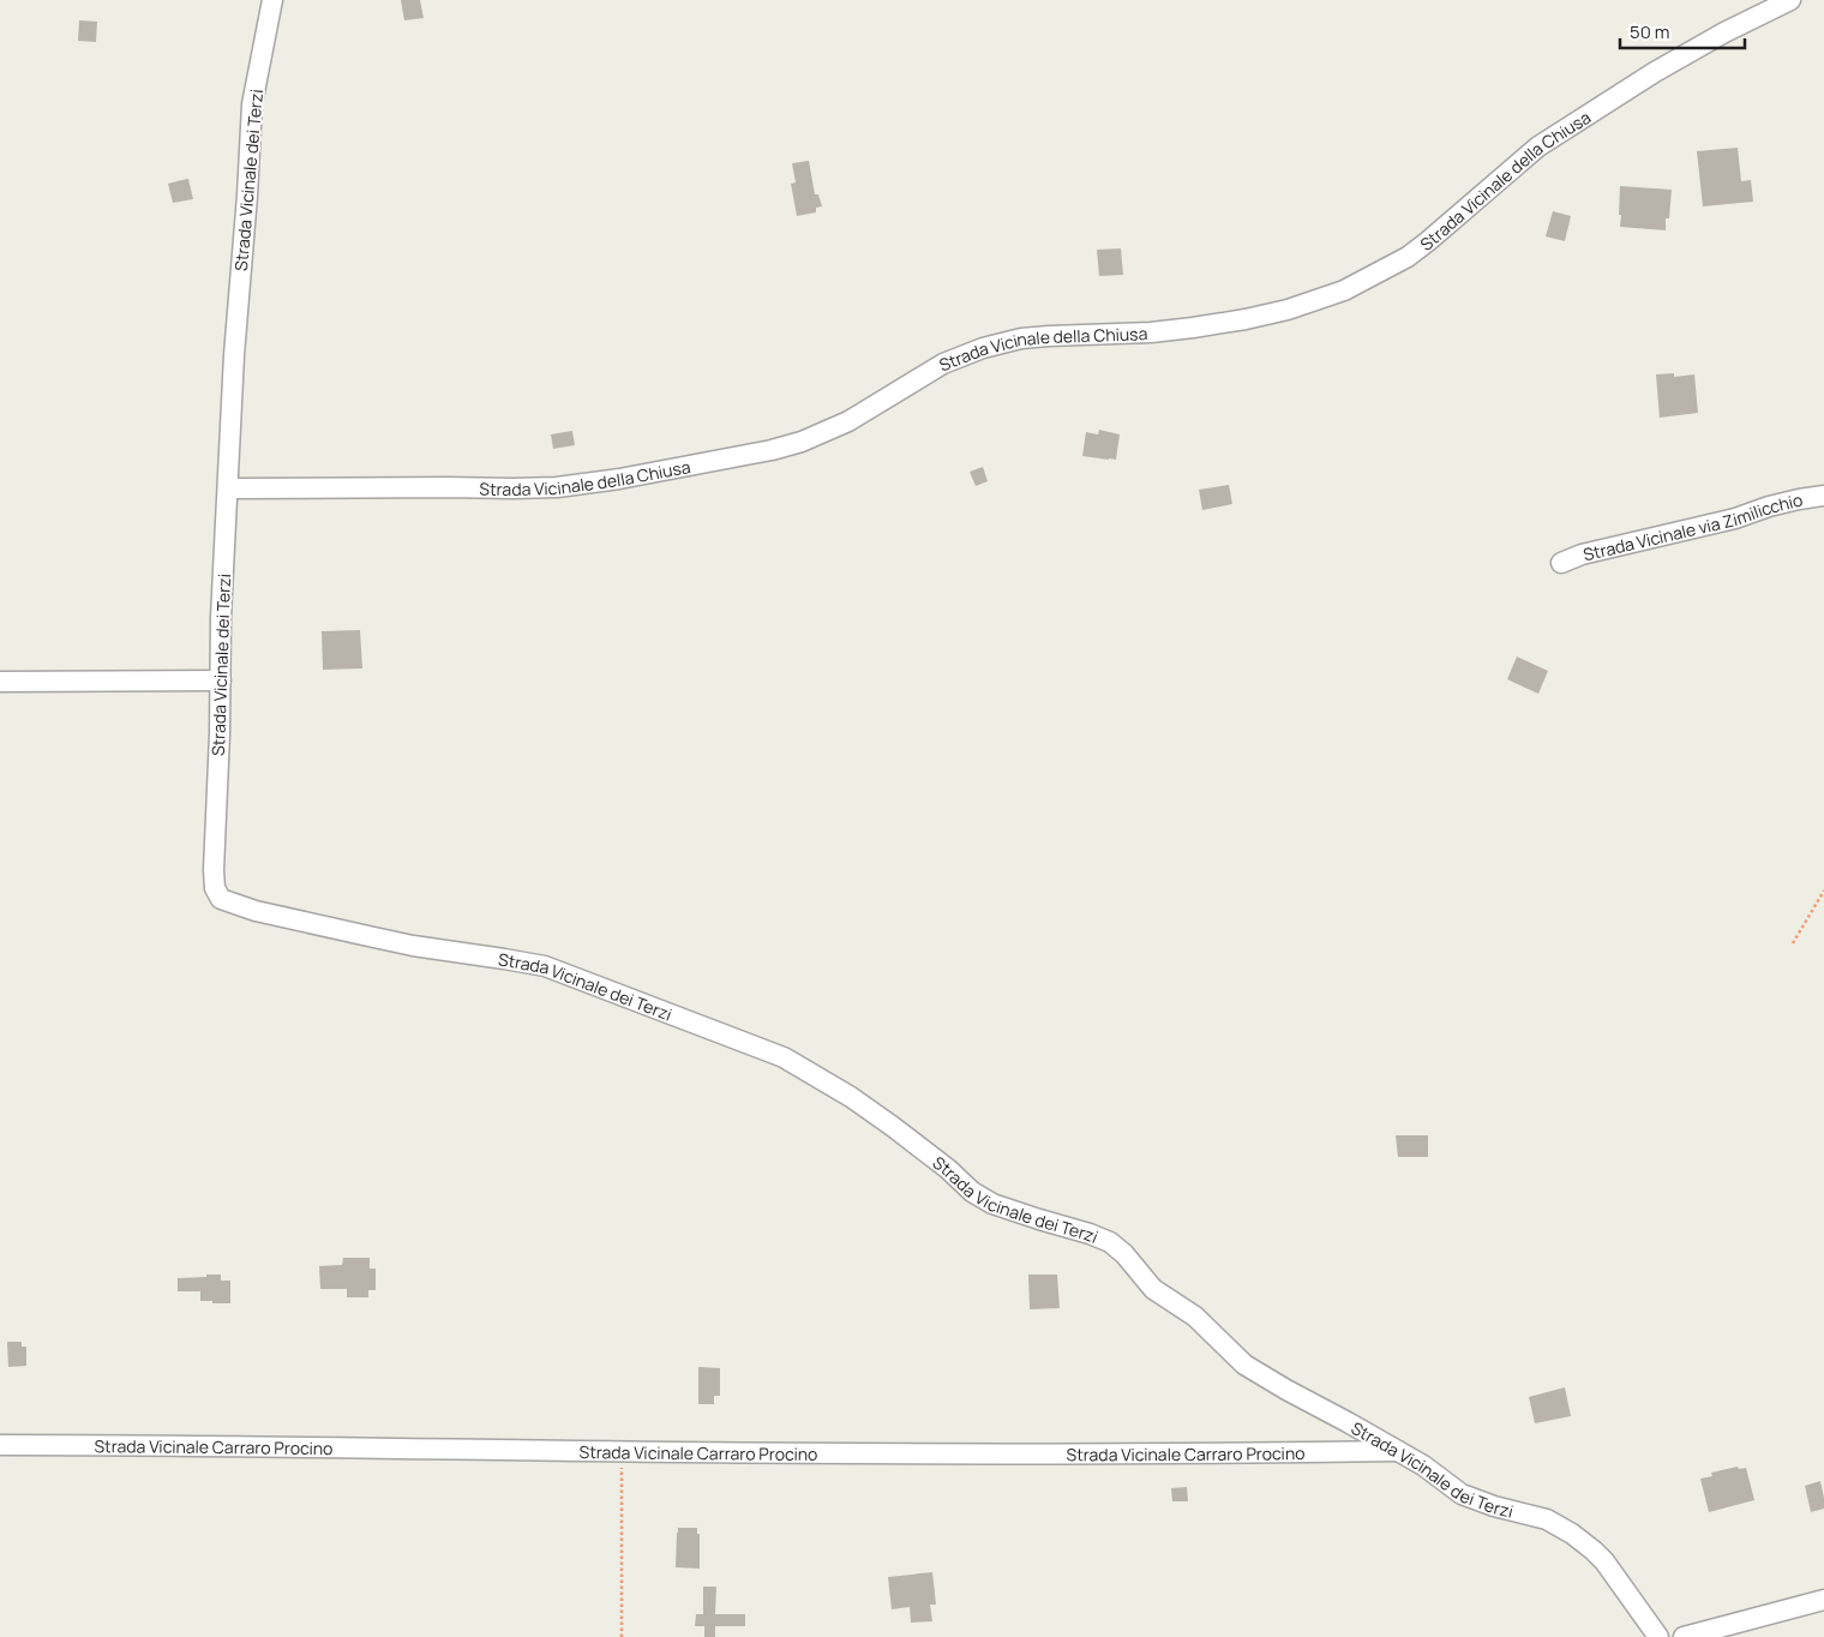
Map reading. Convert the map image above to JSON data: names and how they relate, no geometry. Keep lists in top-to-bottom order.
{
  "streets": {
    "street": [
      "Strada Vicinale dei Terzi",
      "Strada Vicinale della Chiusa",
      "Strada Vicinale via Zimilicchio",
      "Strada Vicinale Carraro Procino"
    ]
  },
  "crossings": [
    ["Strada Vicinale dei Terzi", "Strada Vicinale della Chiusa"],
    ["Strada Vicinale dei Terzi", "Strada Vicinale Carraro Procino"]
  ],
  "scale_bar": "50 m"
}
